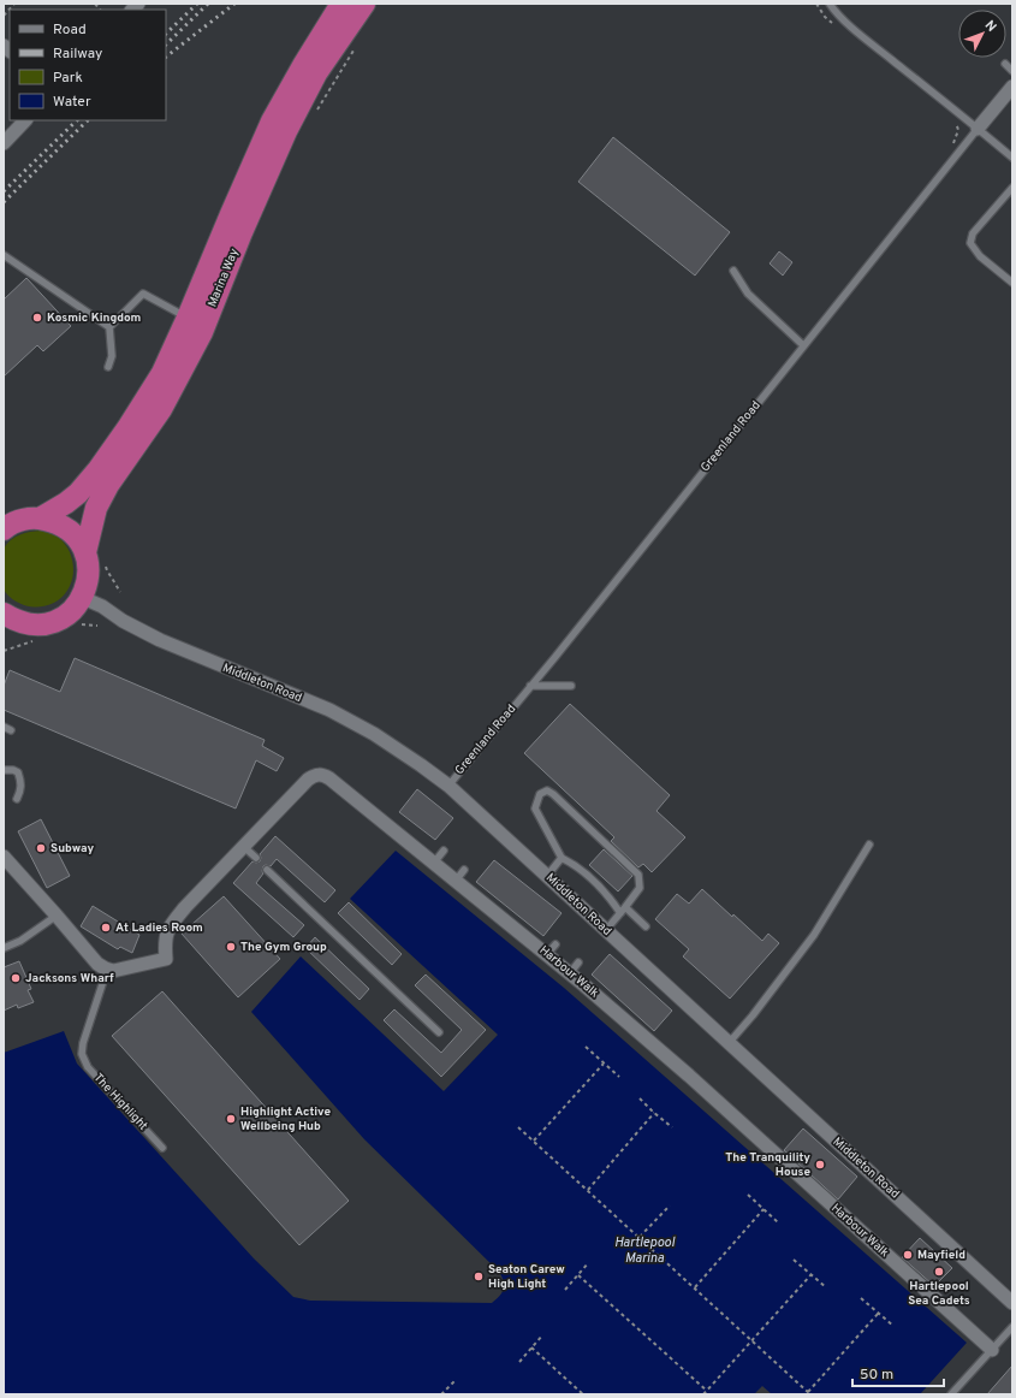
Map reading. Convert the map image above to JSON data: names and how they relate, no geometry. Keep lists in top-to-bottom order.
{
  "streets": {
    "highway": ["Marina Way"],
    "street": ["Greenland Road", "Middleton Road", "Harbour Walk"],
    "lane": ["The Highlight"]
  },
  "crossings": [
    ["Greenland Road", "Middleton Road"],
    ["Harbour Walk", "The Highlight"]
  ],
  "water": ["Hartlepool Marina"],
  "places": [
    "Kosmic Kingdom",
    "Subway",
    "At Ladies Room",
    "The Gym Group",
    "Jacksons Wharf",
    "Highlight Active Wellbeing Hub",
    "The Tranquility House",
    "Mayfield",
    "Hartlepool Sea Cadets",
    "Seaton Carew High Light"
  ],
  "legend": [
    "Road",
    "Railway",
    "Park",
    "Water"
  ],
  "scale_bar": "50 m",
  "north": "top right"
}
